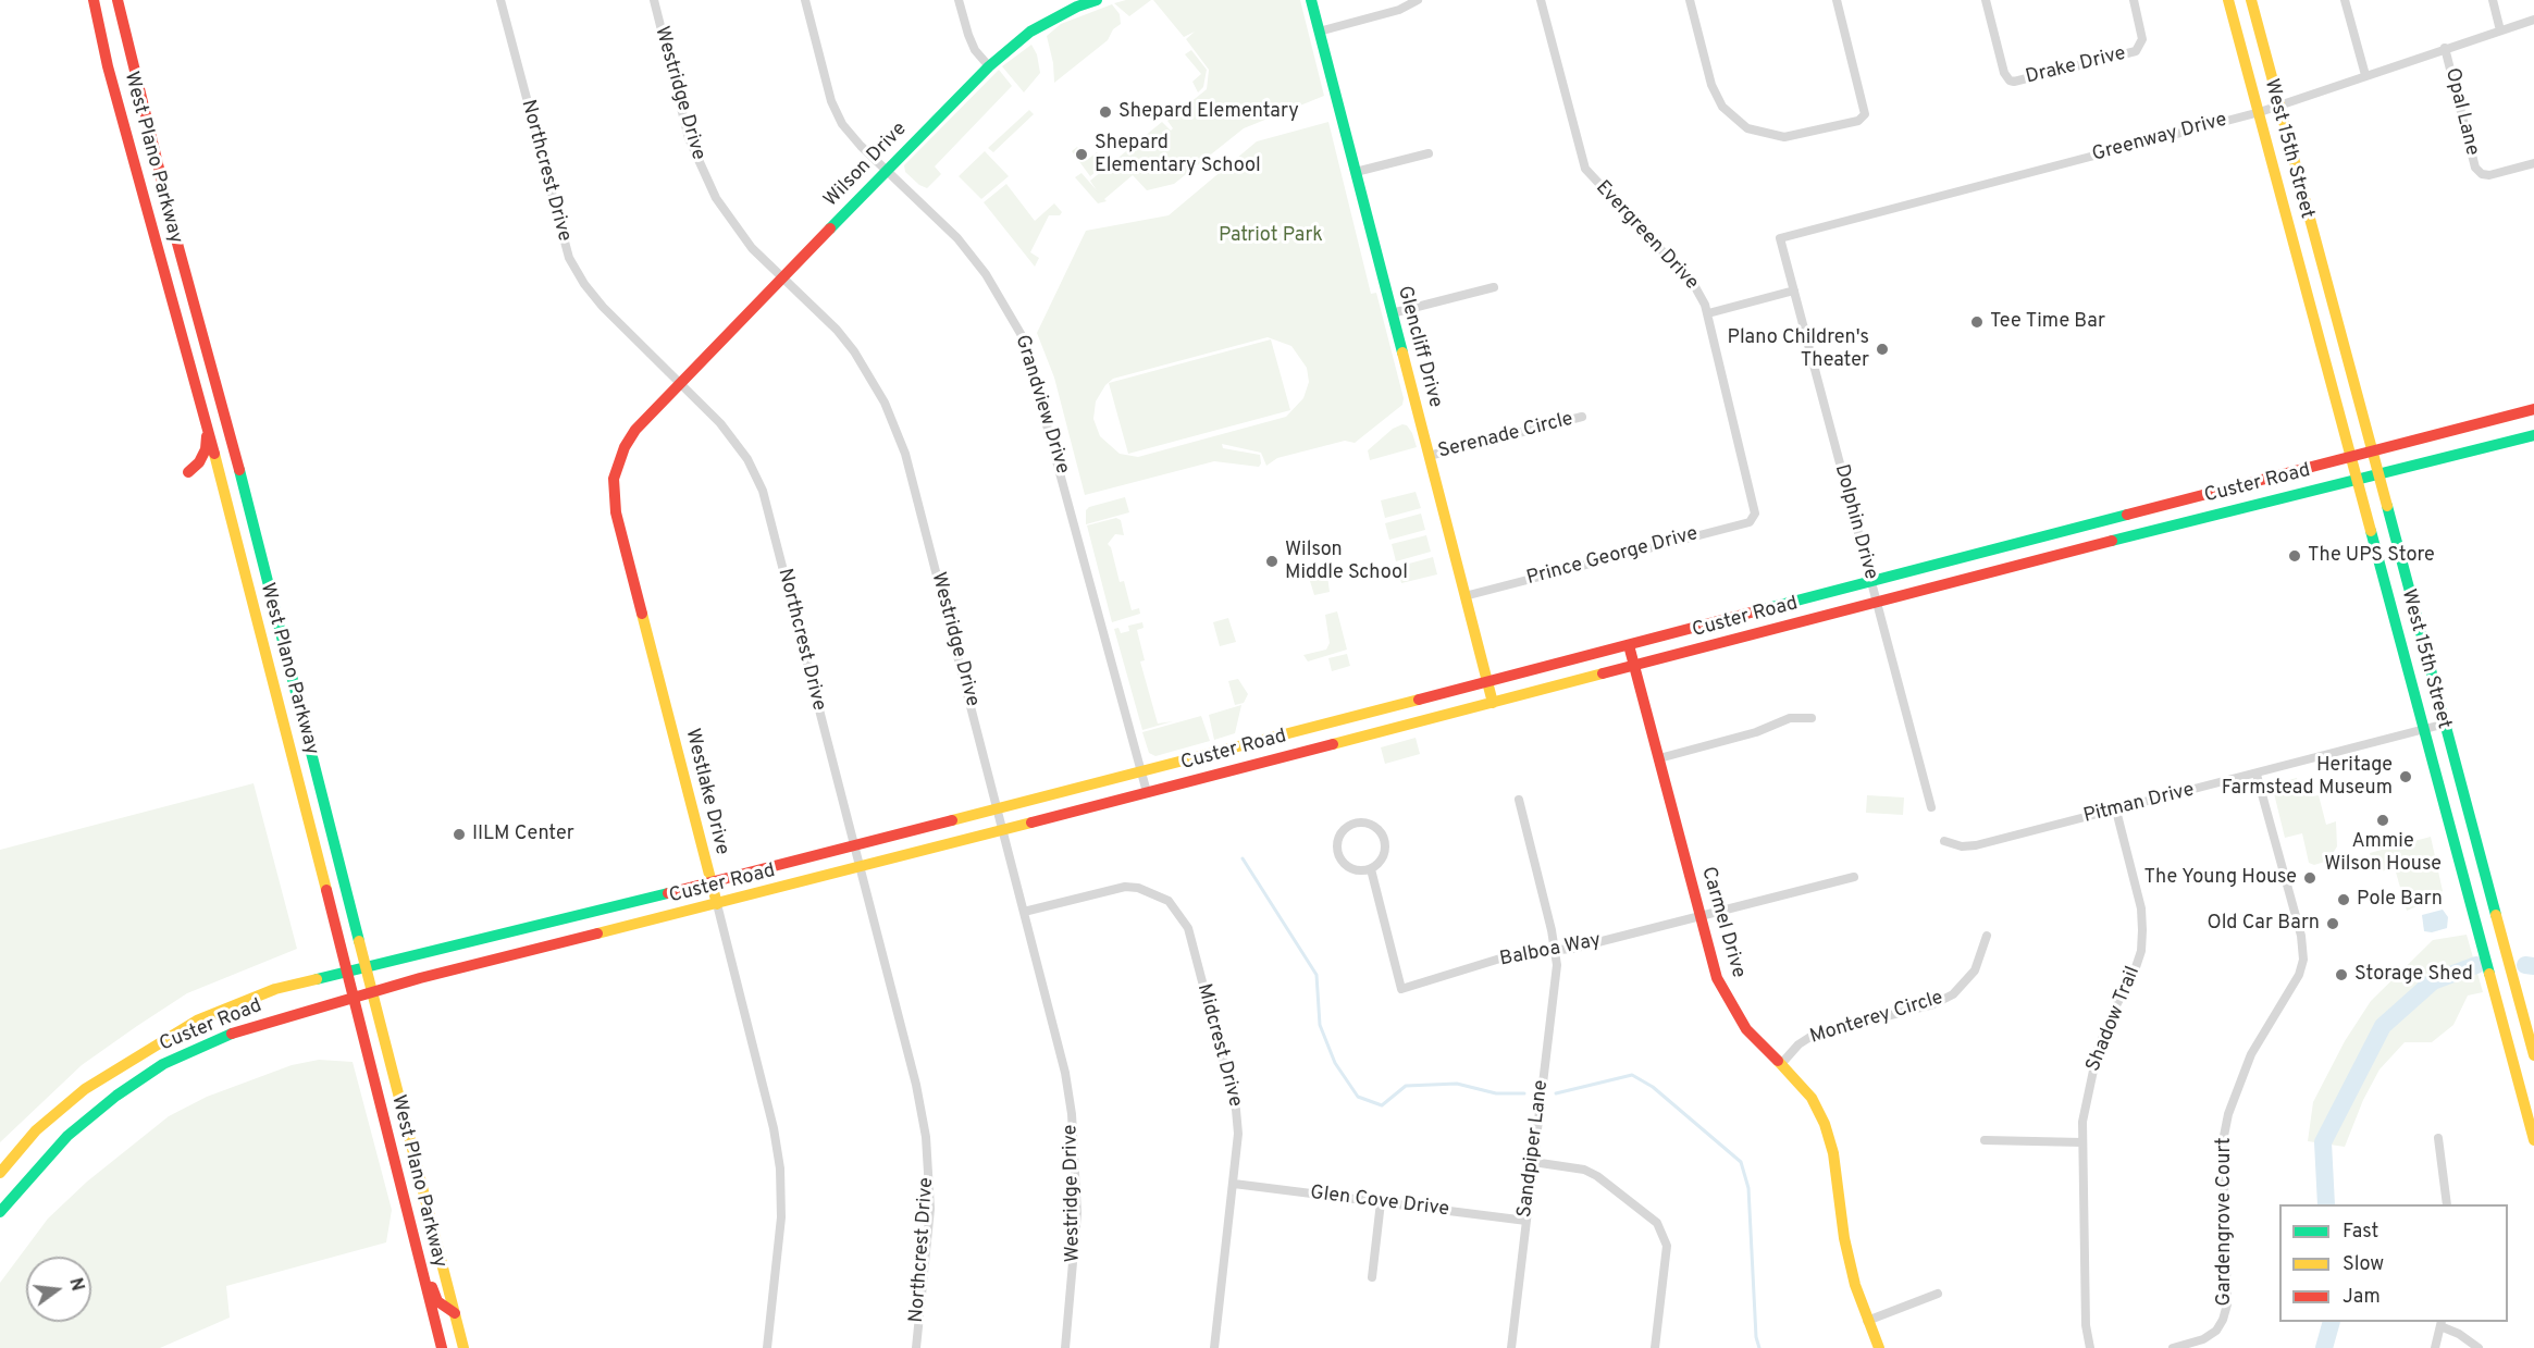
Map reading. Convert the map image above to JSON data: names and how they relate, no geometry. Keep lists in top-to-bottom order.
{
  "streets": {
    "main road": [
      "West 15th Street",
      "West Plano Parkway",
      "Wilson Drive",
      "Glencliff Drive",
      "Custer Road",
      "Westlake Drive",
      "Carmel Drive"
    ],
    "street": [
      "Drake Drive",
      "Westridge Drive",
      "Opal Lane",
      "Greenway Drive",
      "Northcrest Drive",
      "Evergreen Drive",
      "Grandview Drive",
      "Serenade Circle",
      "Dolphin Drive",
      "Prince George Drive",
      "Pitman Drive",
      "Balboa Way",
      "Monterey Circle",
      "Shadow Trail",
      "Midcrest Drive",
      "Sandpiper Lane",
      "Glen Cove Drive",
      "Gardengrove Court"
    ]
  },
  "crossings": [
    ["Westridge Drive", "Wilson Drive"],
    ["Westridge Drive", "Custer Road"],
    ["Westridge Drive", "Midcrest Drive"],
    ["Opal Lane", "Greenway Drive"],
    ["Greenway Drive", "West 15th Street"],
    ["Greenway Drive", "Dolphin Drive"],
    ["West 15th Street", "Custer Road"],
    ["West 15th Street", "Pitman Drive"],
    ["West Plano Parkway", "Custer Road"],
    ["Wilson Drive", "Northcrest Drive"],
    ["Wilson Drive", "Grandview Drive"],
    ["Wilson Drive", "Westlake Drive"],
    ["Northcrest Drive", "Custer Road"],
    ["Northcrest Drive", "Westlake Drive"],
    ["Evergreen Drive", "Prince George Drive"],
    ["Glencliff Drive", "Serenade Circle"],
    ["Glencliff Drive", "Custer Road"],
    ["Glencliff Drive", "Prince George Drive"],
    ["Grandview Drive", "Custer Road"],
    ["Custer Road", "Dolphin Drive"],
    ["Custer Road", "Westlake Drive"],
    ["Custer Road", "Carmel Drive"],
    ["Pitman Drive", "Shadow Trail"],
    ["Pitman Drive", "Gardengrove Court"],
    ["Carmel Drive", "Balboa Way"],
    ["Carmel Drive", "Monterey Circle"],
    ["Balboa Way", "Sandpiper Lane"],
    ["Midcrest Drive", "Glen Cove Drive"],
    ["Sandpiper Lane", "Glen Cove Drive"]
  ],
  "parks": ["Patriot Park"],
  "places": [
    "Shepard Elementary",
    "Shepard Elementary School",
    "Tee Time Bar",
    "Plano Children's Theater",
    "The UPS Store",
    "Wilson Middle School",
    "Heritage Farmstead Museum",
    "Ammie Wilson House",
    "IILM Center",
    "The Young House",
    "Pole Barn",
    "Old Car Barn",
    "Storage Shed"
  ],
  "legend": ["Fast", "Slow", "Jam"],
  "north": "right"
}
